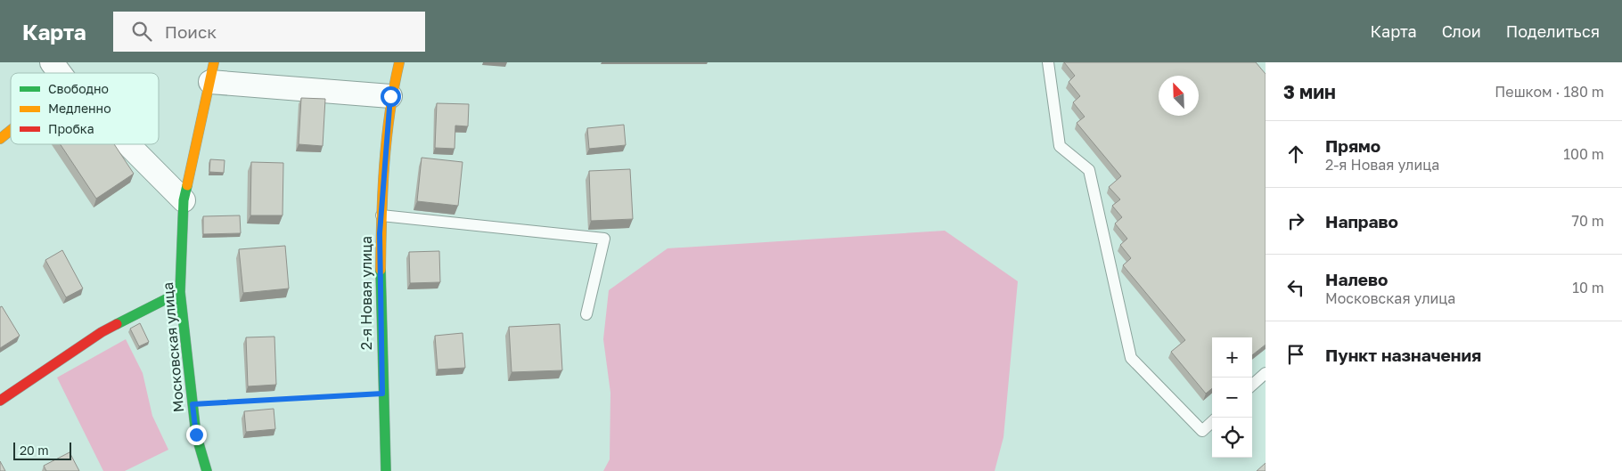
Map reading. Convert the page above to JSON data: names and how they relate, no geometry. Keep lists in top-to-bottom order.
{
  "streets": {
    "street": ["2-я Новая улица", "Московская улица"]
  },
  "legend": ["Свободно", "Медленно", "Пробка"],
  "scale_bar": "20 m",
  "north": "top left",
  "page": {
    "header": "Карта",
    "search": "Поиск",
    "nav": ["Карта", "Слои", "Поделиться"],
    "heading": ["3 мин", "Пешком · 180 m"],
    "list": [
      ["Прямо", "2-я Новая улица", "100 m"],
      ["Направо", "70 m"],
      ["Налево", "Московская улица", "10 m"],
      "Пункт назначения"
    ],
    "map_buttons": ["+", "−"],
    "scale": "20 m"
  }
}
